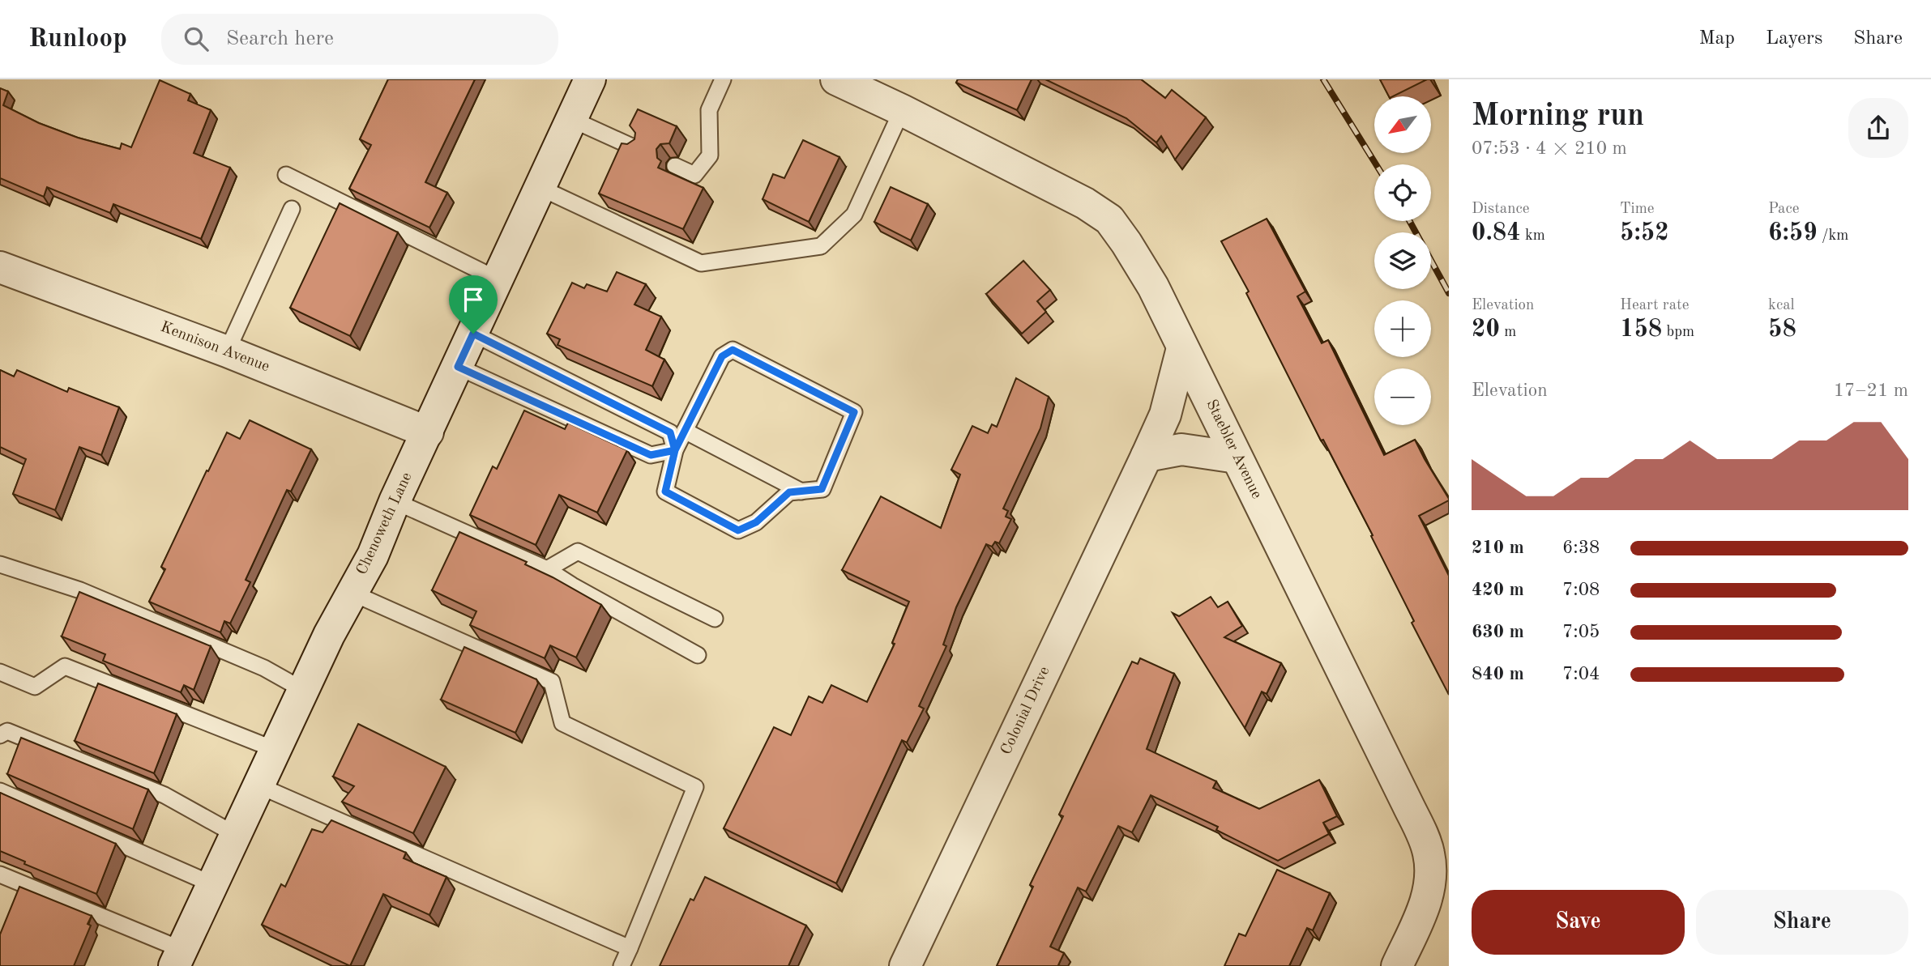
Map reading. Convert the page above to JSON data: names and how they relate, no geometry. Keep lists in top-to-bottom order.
{
  "streets": {
    "street": [
      "Kennison Avenue",
      "Staebler Avenue",
      "Chenoweth Lane",
      "Colonial Drive"
    ]
  },
  "crossings": [
    ["Kennison Avenue", "Chenoweth Lane"],
    ["Staebler Avenue", "Colonial Drive"]
  ],
  "north": "bottom left",
  "page": {
    "header": "Runloop",
    "search": "Search here",
    "nav": ["Map", "Layers", "Share"],
    "heading": ["Morning run", "07:53 · 4 × 210 m"],
    "map_buttons": ["+", "−"],
    "stats": [
      ["Distance", "0.84 km"],
      ["Time", "5:52"],
      ["Pace", "6:59 /km"],
      ["Elevation", "20 m"],
      ["Heart rate", "158 bpm"],
      ["kcal", "58"]
    ],
    "chart": ["Elevation", "17–21 m"],
    "list": [
      {
        "name": "210 m",
        "note": "6:38"
      },
      {
        "name": "420 m",
        "note": "7:08"
      },
      {
        "name": "630 m",
        "note": "7:05"
      },
      {
        "name": "840 m",
        "note": "7:04"
      }
    ],
    "buttons": ["Save", "Share"]
  }
}
